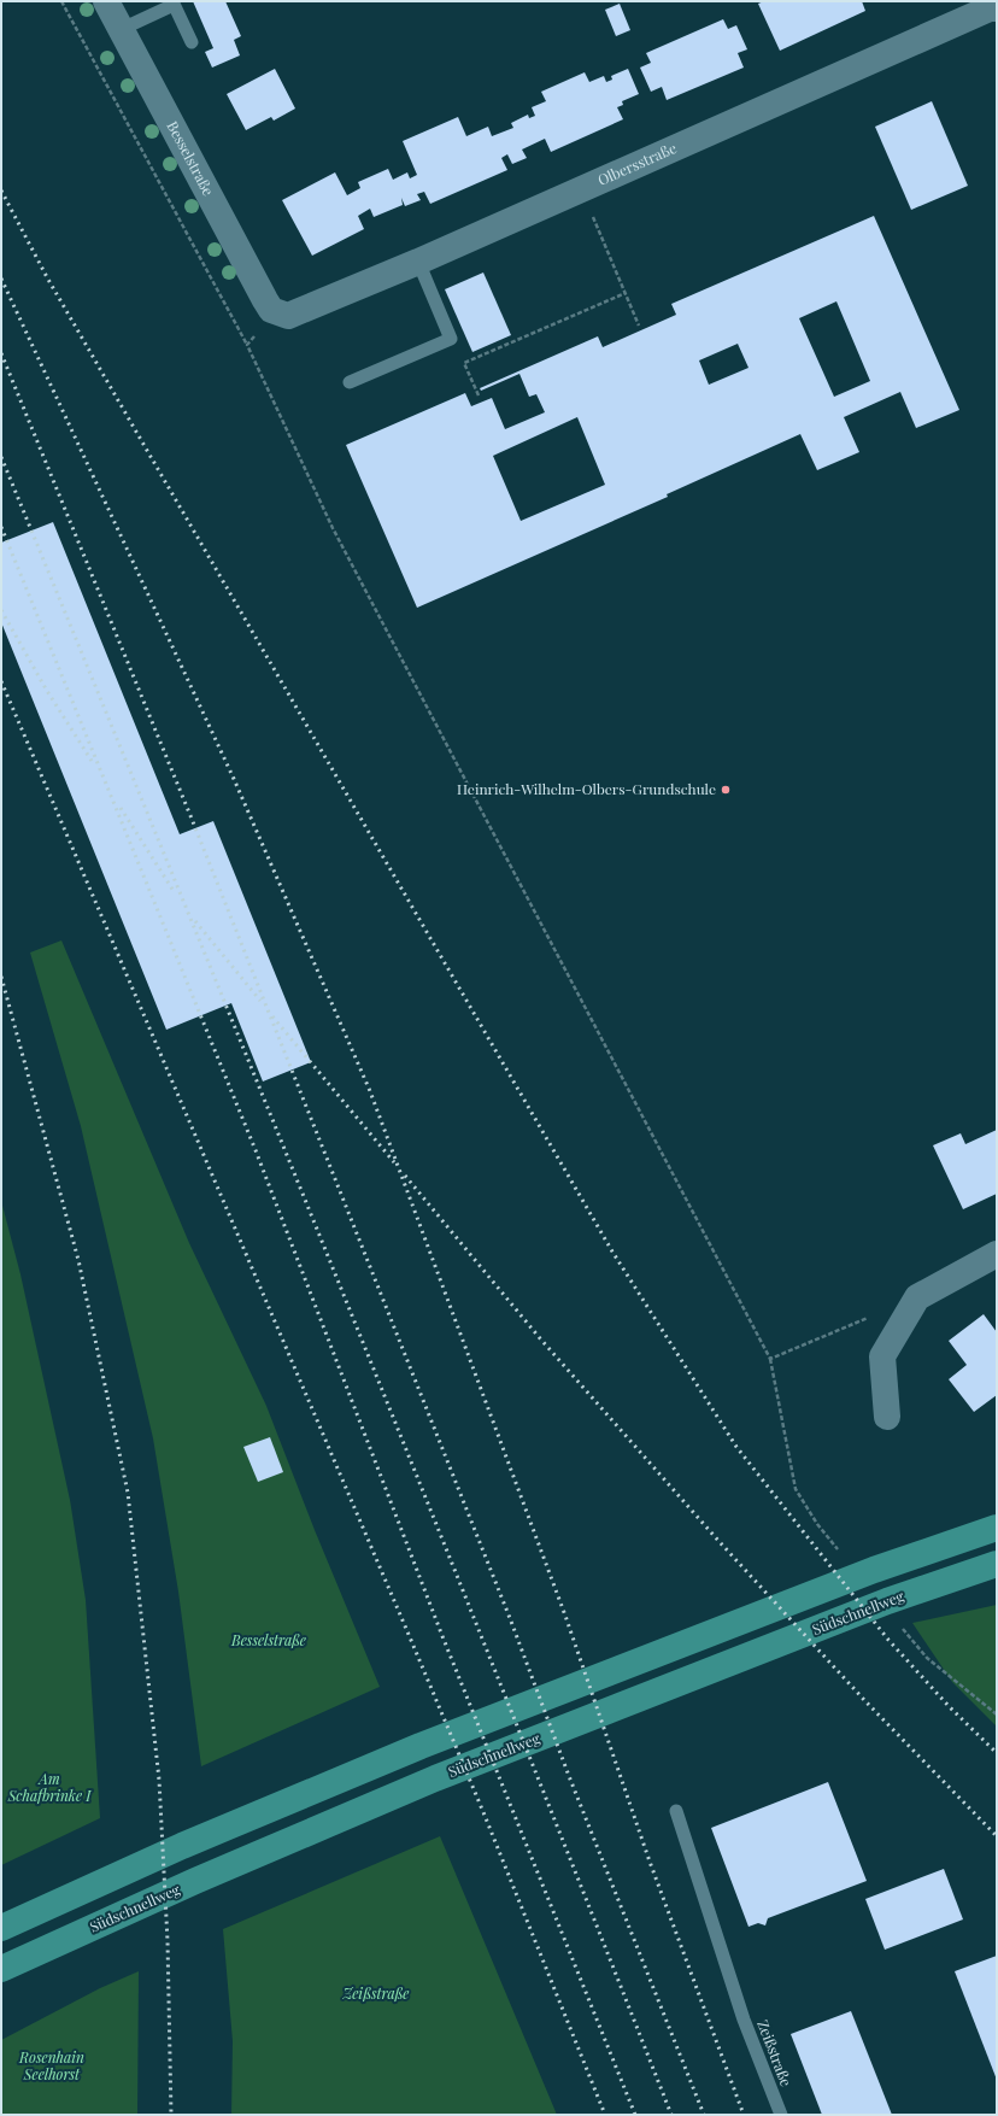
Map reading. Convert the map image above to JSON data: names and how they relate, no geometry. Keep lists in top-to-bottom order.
{
  "streets": {
    "highway": ["Südschnellweg"],
    "street": ["Besselstraße", "Olbersstraße"],
    "lane": ["Zeißstraße"]
  },
  "crossings": [
    ["Besselstraße", "Olbersstraße"]
  ],
  "parks": [
    "Besselstraße",
    "Am Schafbrinke I",
    "Zeißstraße",
    "Rosenhain Seelhorst"
  ],
  "places": ["Heinrich-Wilhelm-Olbers-Grundschule"]
}
